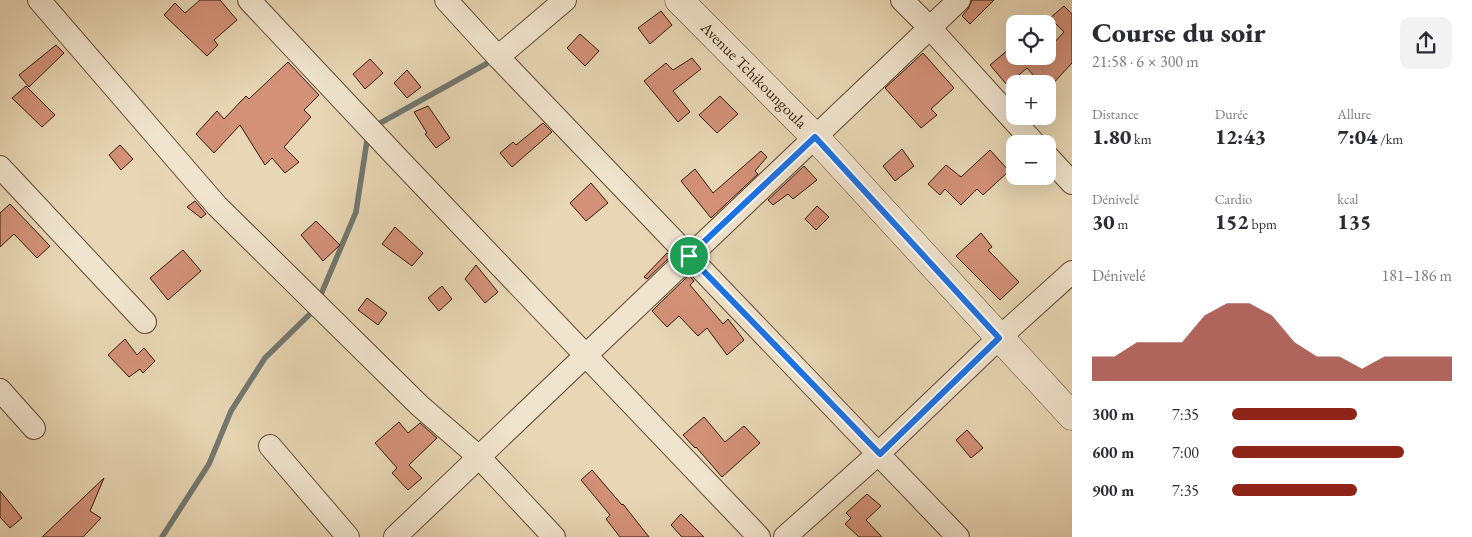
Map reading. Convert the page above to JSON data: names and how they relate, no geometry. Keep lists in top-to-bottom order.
{
  "streets": {
    "street": ["Avenue Tchikoungoula"]
  },
  "page": {
    "heading": ["Course du soir", "21:58 · 6 × 300 m"],
    "map_buttons": ["+", "−"],
    "stats": [
      ["Distance", "1.80 km"],
      ["Durée", "12:43"],
      ["Allure", "7:04 /km"],
      ["Dénivelé", "30 m"],
      ["Cardio", "152 bpm"],
      ["kcal", "135"]
    ],
    "chart": ["Dénivelé", "181–186 m"],
    "list": [
      {
        "name": "300 m",
        "note": "7:35"
      },
      {
        "name": "600 m",
        "note": "7:00"
      },
      {
        "name": "900 m",
        "note": "7:35"
      }
    ]
  }
}
